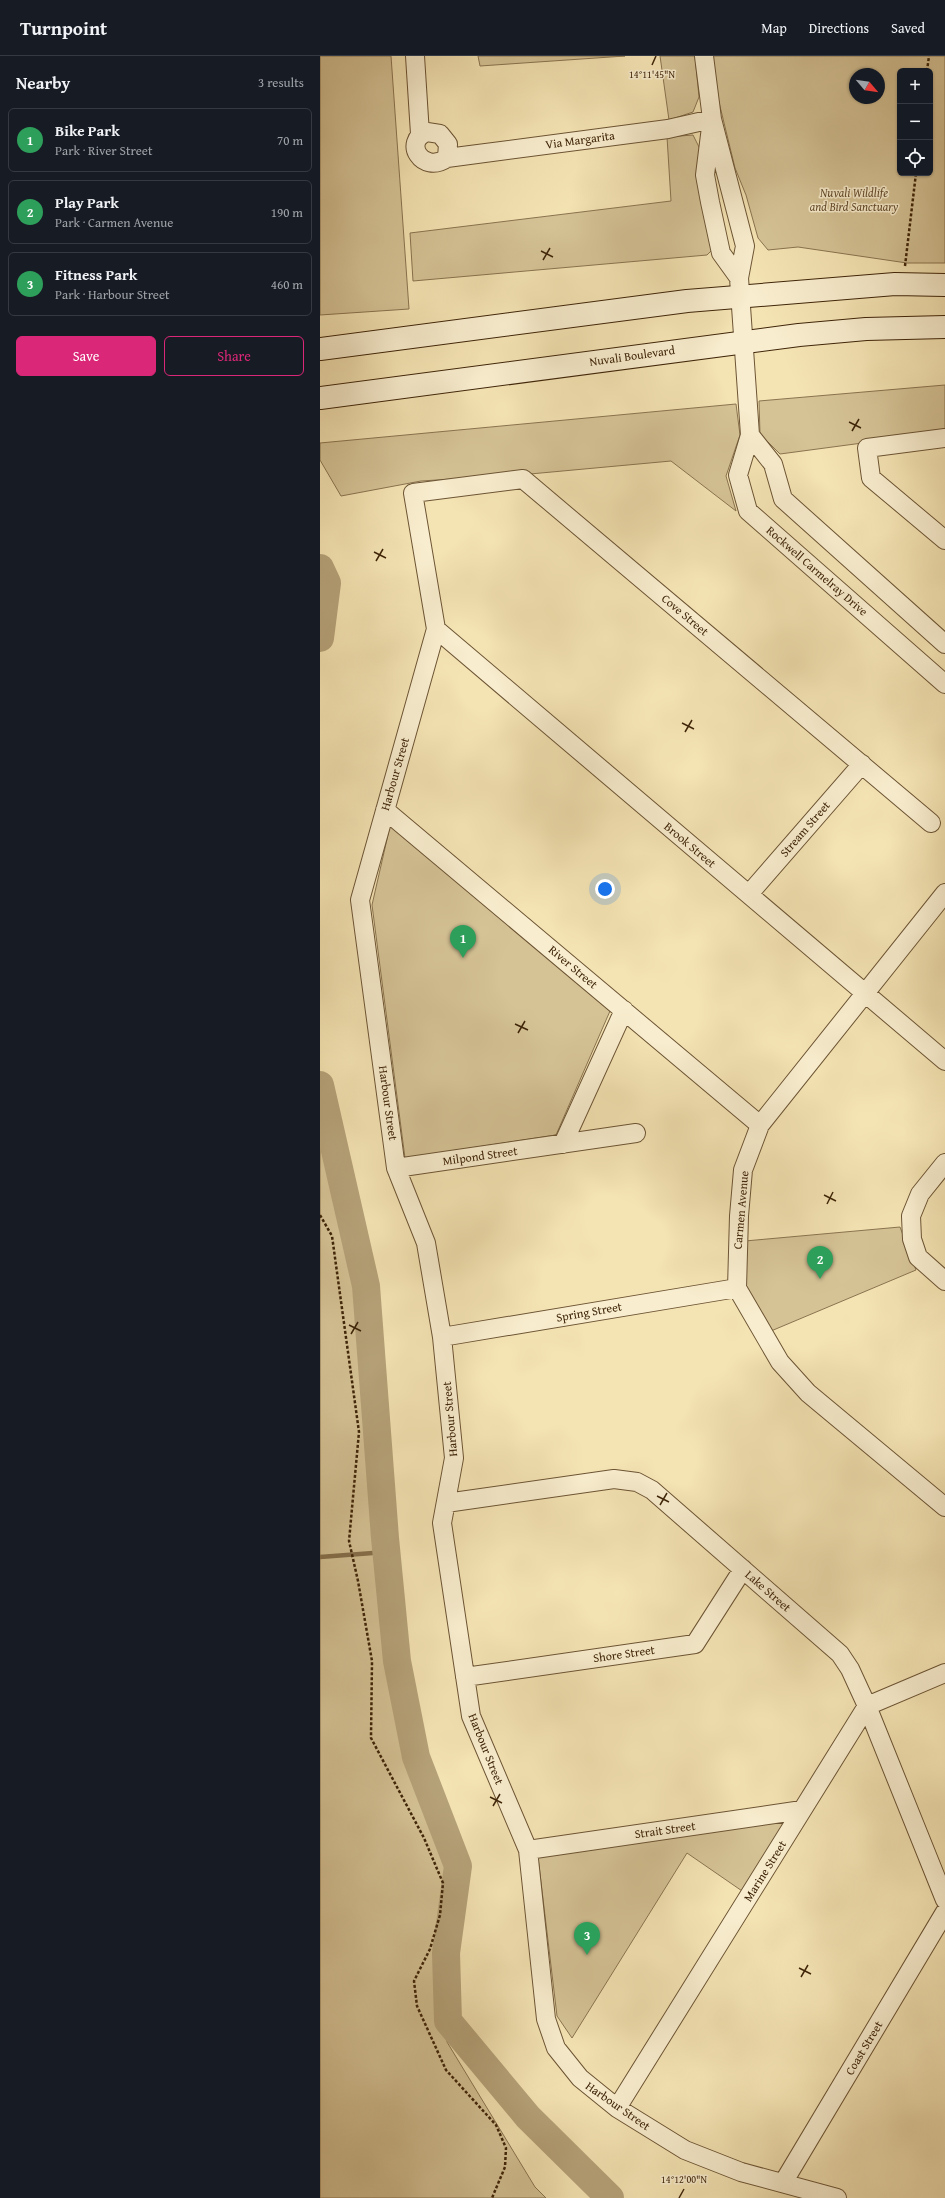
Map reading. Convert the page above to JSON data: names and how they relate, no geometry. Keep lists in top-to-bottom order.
{
  "streets": {
    "street": [
      "Via Margarita",
      "Nuvali Boulevard",
      "Rockwell Carmelray Drive",
      "Cove Street",
      "Harbour Street",
      "Stream Street",
      "Brook Street",
      "River Street",
      "Milpond Street",
      "Carmen Avenue",
      "Spring Street",
      "Lake Street",
      "Shore Street",
      "Strait Street",
      "Marine Street",
      "Coast Street"
    ]
  },
  "crossings": [
    ["Via Margarita", "Rockwell Carmelray Drive"],
    ["Nuvali Boulevard", "Rockwell Carmelray Drive"],
    ["Cove Street", "Harbour Street"],
    ["Cove Street", "Stream Street"],
    ["Harbour Street", "Brook Street"],
    ["Harbour Street", "River Street"],
    ["Harbour Street", "Milpond Street"],
    ["Harbour Street", "Spring Street"],
    ["Harbour Street", "Lake Street"],
    ["Harbour Street", "Shore Street"],
    ["Harbour Street", "Strait Street"],
    ["Harbour Street", "Marine Street"],
    ["Harbour Street", "Coast Street"],
    ["Stream Street", "Brook Street"],
    ["Brook Street", "Carmen Avenue"],
    ["River Street", "Carmen Avenue"],
    ["Carmen Avenue", "Spring Street"],
    ["Lake Street", "Shore Street"],
    ["Lake Street", "Marine Street"],
    ["Strait Street", "Marine Street"]
  ],
  "parks": ["Nuvali Wildlife and Bird Sanctuary"],
  "north": "bottom right",
  "page": {
    "header": "Turnpoint",
    "nav": ["Map", "Directions", "Saved"],
    "heading": ["Nearby", "3 results"],
    "map_buttons": ["+", "−"],
    "list": [
      {
        "mark": "1",
        "name": "Bike Park",
        "note": "Park · River Street",
        "value": "70 m"
      },
      {
        "mark": "2",
        "name": "Play Park",
        "note": "Park · Carmen Avenue",
        "value": "190 m"
      },
      {
        "mark": "3",
        "name": "Fitness Park",
        "note": "Park · Harbour Street",
        "value": "460 m"
      }
    ],
    "buttons": ["Save", "Share"],
    "pins": ["1", "2", "3"]
  },
  "coordinates": ["14°11'45\"N", "14°12'00\"N"]
}
